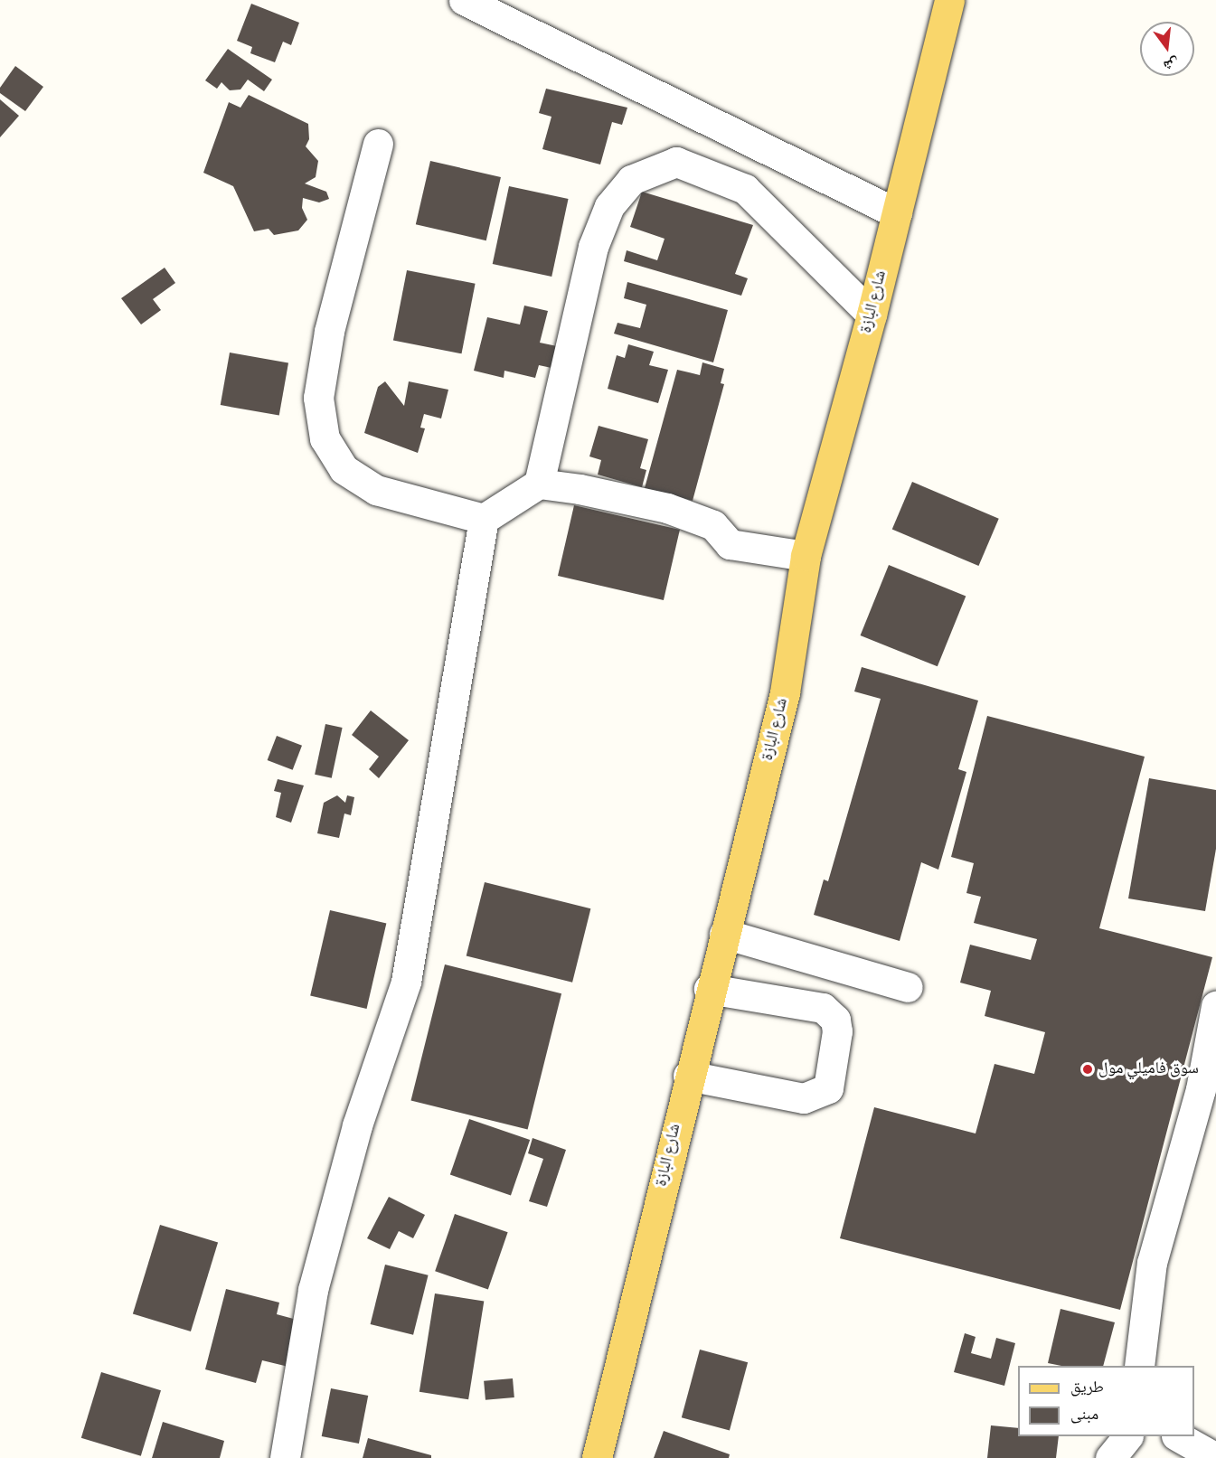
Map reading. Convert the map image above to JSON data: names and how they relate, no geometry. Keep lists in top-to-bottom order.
{
  "streets": {
    "main road": ["شارع البازة"]
  },
  "places": ["سوق فاميلي مول"],
  "legend": ["طريق", "مبنى"],
  "north": "bottom"
}
